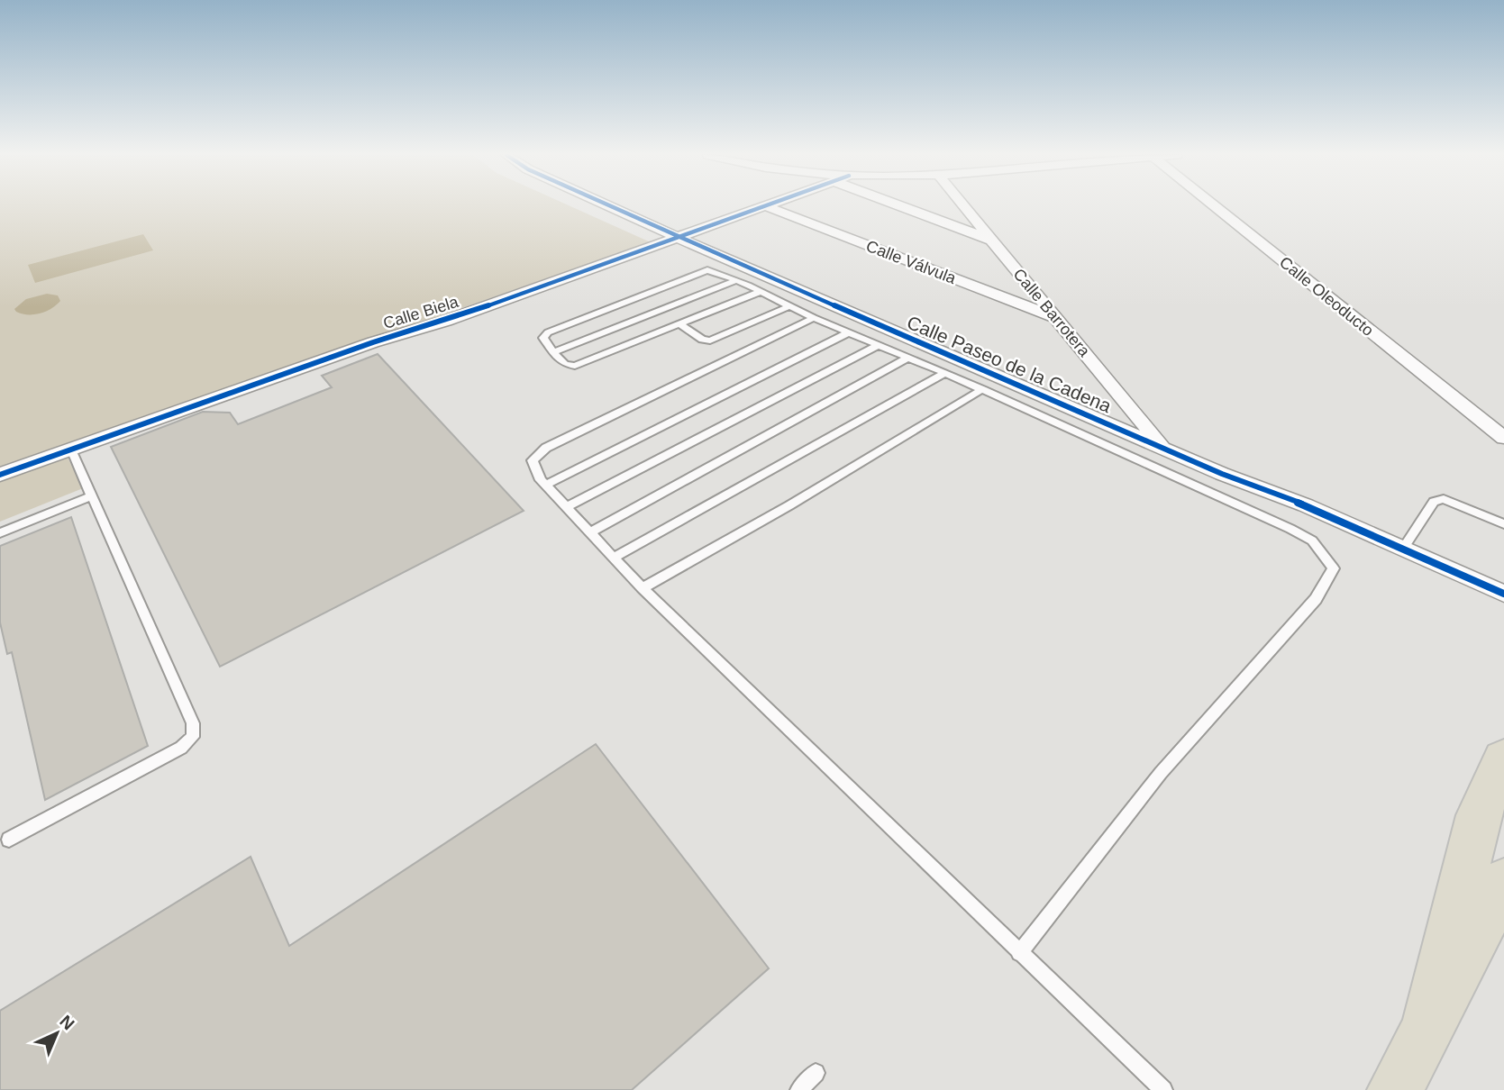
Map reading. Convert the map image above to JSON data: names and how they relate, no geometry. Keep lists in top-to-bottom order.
{
  "streets": {
    "street": [
      "Calle Válvula",
      "Calle Oleoducto",
      "Calle Biela",
      "Calle Barrotera",
      "Calle Paseo de la Cadena"
    ]
  },
  "crossings": [
    ["Calle Válvula", "Calle Barrotera"],
    ["Calle Biela", "Calle Paseo de la Cadena"],
    ["Calle Barrotera", "Calle Paseo de la Cadena"]
  ],
  "north": "top right"
}
